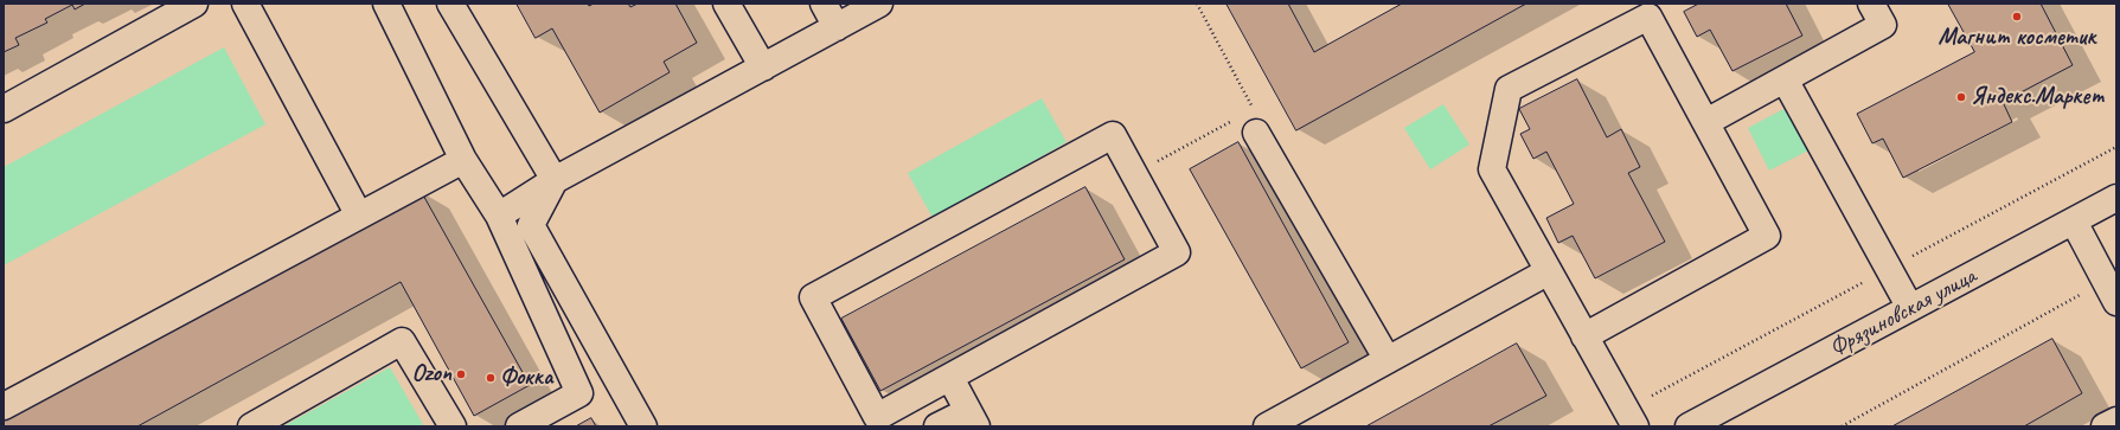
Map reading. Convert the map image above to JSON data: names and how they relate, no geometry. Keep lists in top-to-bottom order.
{
  "streets": {
    "street": ["Фрязиновская улица"]
  },
  "places": [
    "Магнит косметик",
    "Яндекс.Маркет",
    "Ozon",
    "Фокка"
  ]
}
